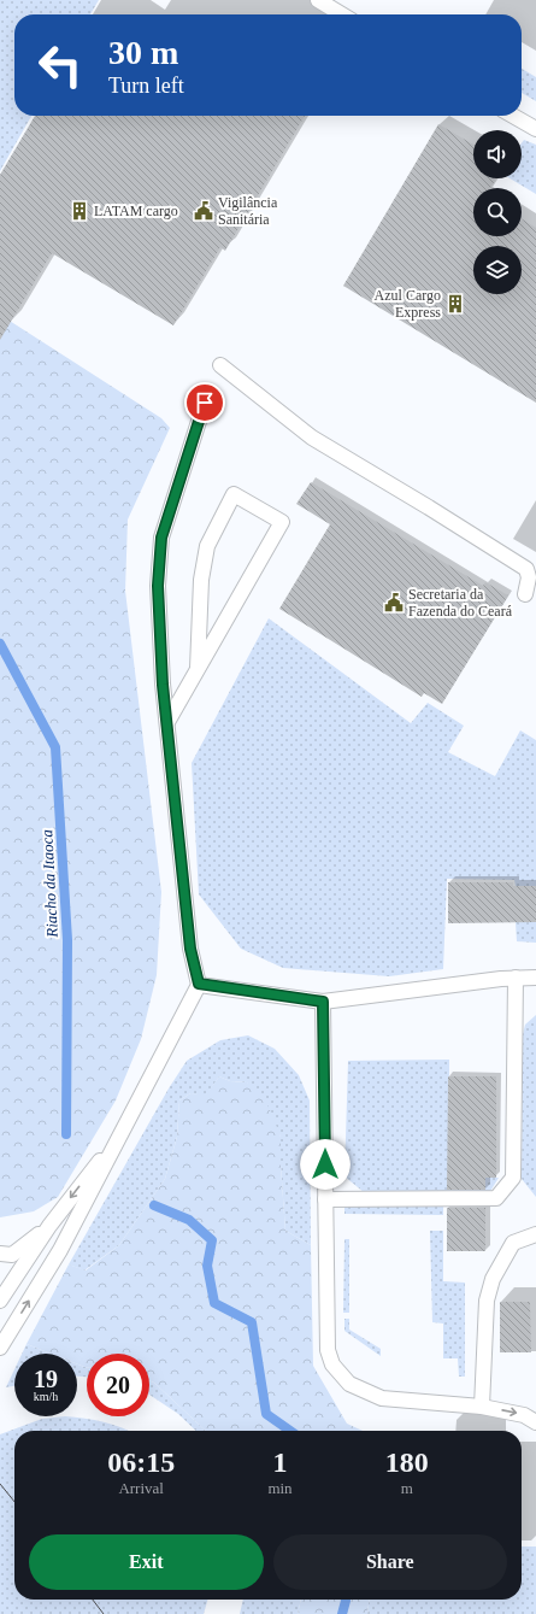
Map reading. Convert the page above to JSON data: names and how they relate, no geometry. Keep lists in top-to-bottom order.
{
  "water": ["Riacho da Itaoca"],
  "places": {
    "building": ["LATAM cargo", "Azul Cargo Express"],
    "public building": ["Vigilância Sanitária", "Secretaria da Fazenda do Ceará"]
  },
  "page": {
    "turn": ["30 m", "Turn left"],
    "speed": "19 km/h",
    "limit": "20",
    "eta": [
      "06:15",
      "Arrival",
      "1",
      "min",
      "180",
      "m"
    ],
    "buttons": ["Exit", "Share"]
  }
}
